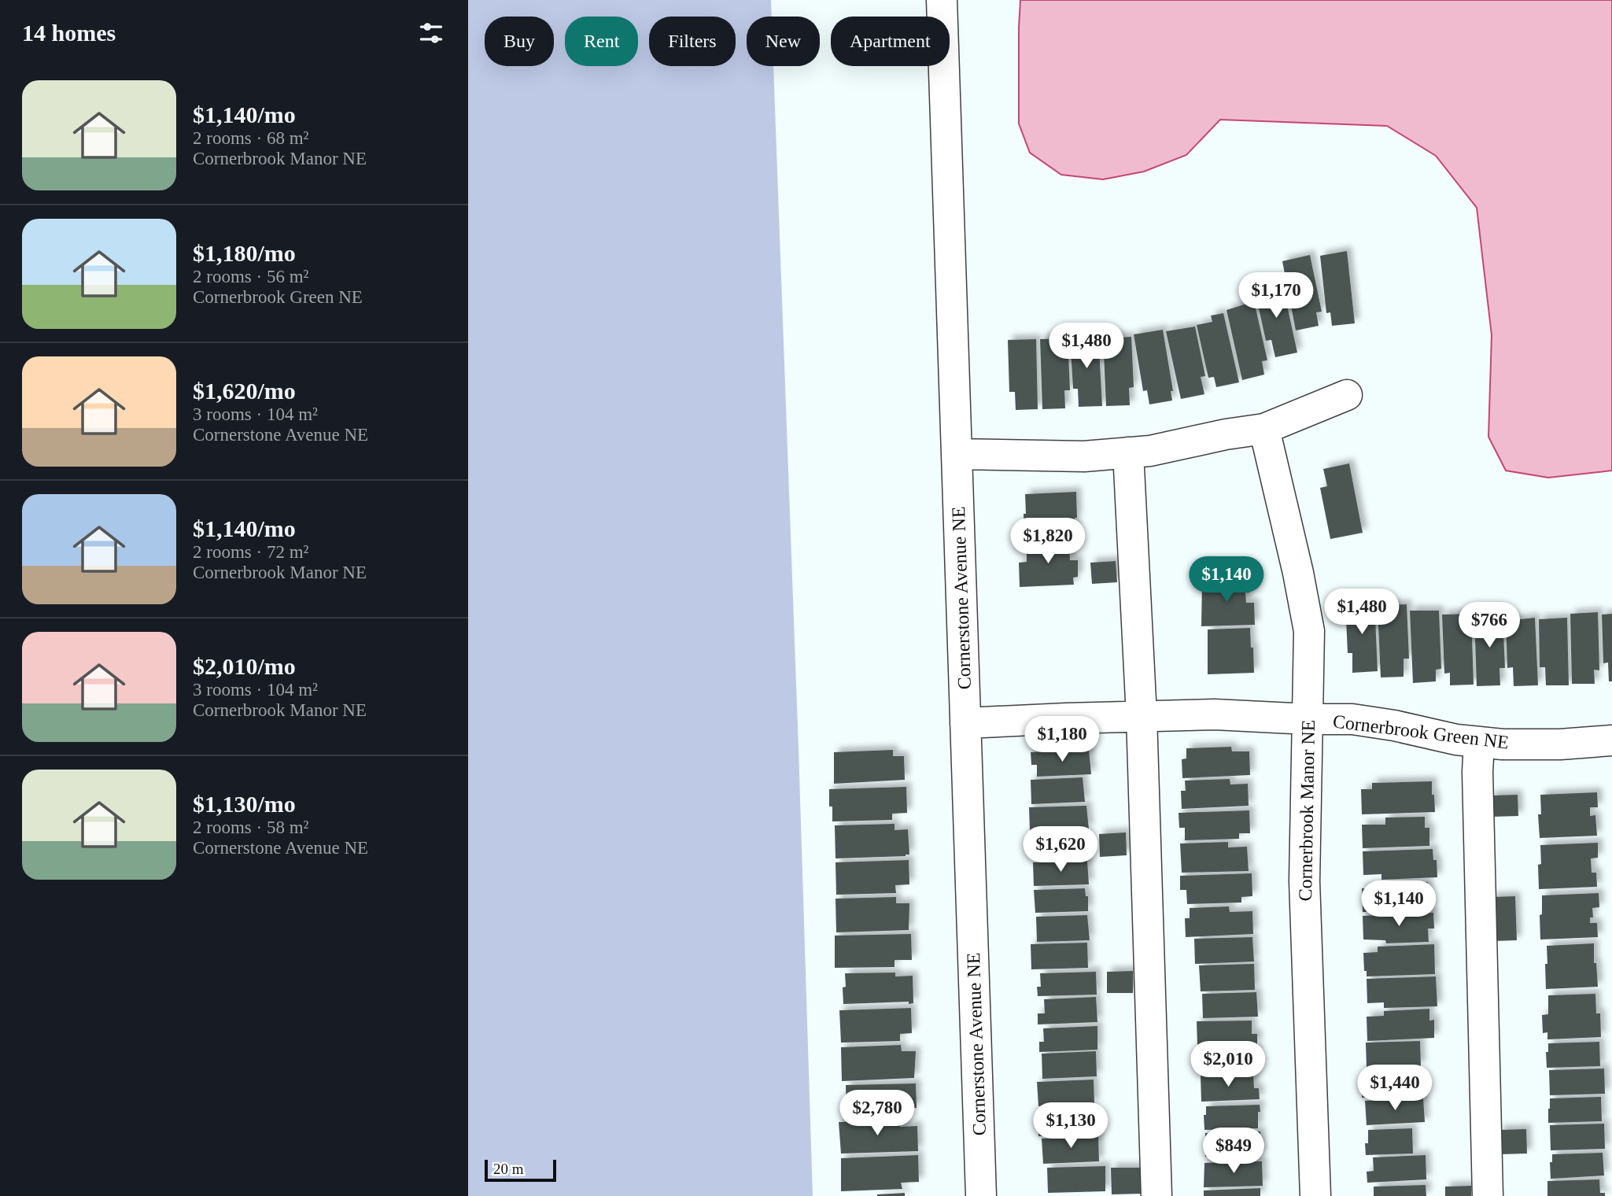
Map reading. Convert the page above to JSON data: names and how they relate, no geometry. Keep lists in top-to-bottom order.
{
  "streets": {
    "street": ["Cornerstone Avenue NE", "Cornerbrook Green NE", "Cornerbrook Manor NE"]
  },
  "crossings": [
    ["Cornerstone Avenue NE", "Cornerbrook Green NE"],
    ["Cornerbrook Green NE", "Cornerbrook Manor NE"]
  ],
  "scale_bar": "20 m",
  "page": {
    "heading": "14 homes",
    "chip": [
      "Buy",
      "Rent",
      "Filters",
      "New",
      "Apartment"
    ],
    "list": [
      {
        "name": "$1,140/mo",
        "note": "2 rooms · 68 m² · Cornerbrook Manor NE"
      },
      {
        "name": "$1,180/mo",
        "note": "2 rooms · 56 m² · Cornerbrook Green NE"
      },
      {
        "name": "$1,620/mo",
        "note": "3 rooms · 104 m² · Cornerstone Avenue NE"
      },
      {
        "name": "$1,140/mo",
        "note": "2 rooms · 72 m² · Cornerbrook Manor NE"
      },
      {
        "name": "$2,010/mo",
        "note": "3 rooms · 104 m² · Cornerbrook Manor NE"
      },
      {
        "name": "$1,130/mo",
        "note": "2 rooms · 58 m² · Cornerstone Avenue NE"
      }
    ],
    "price": [
      "$1,170",
      "$1,480",
      "$1,820",
      "$1,140",
      "$1,480",
      "$766",
      "$1,180",
      "$1,620",
      "$1,140",
      "$2,010",
      "$1,440",
      "$2,780",
      "$1,130",
      "$849"
    ],
    "scale": "20 m"
  }
}
